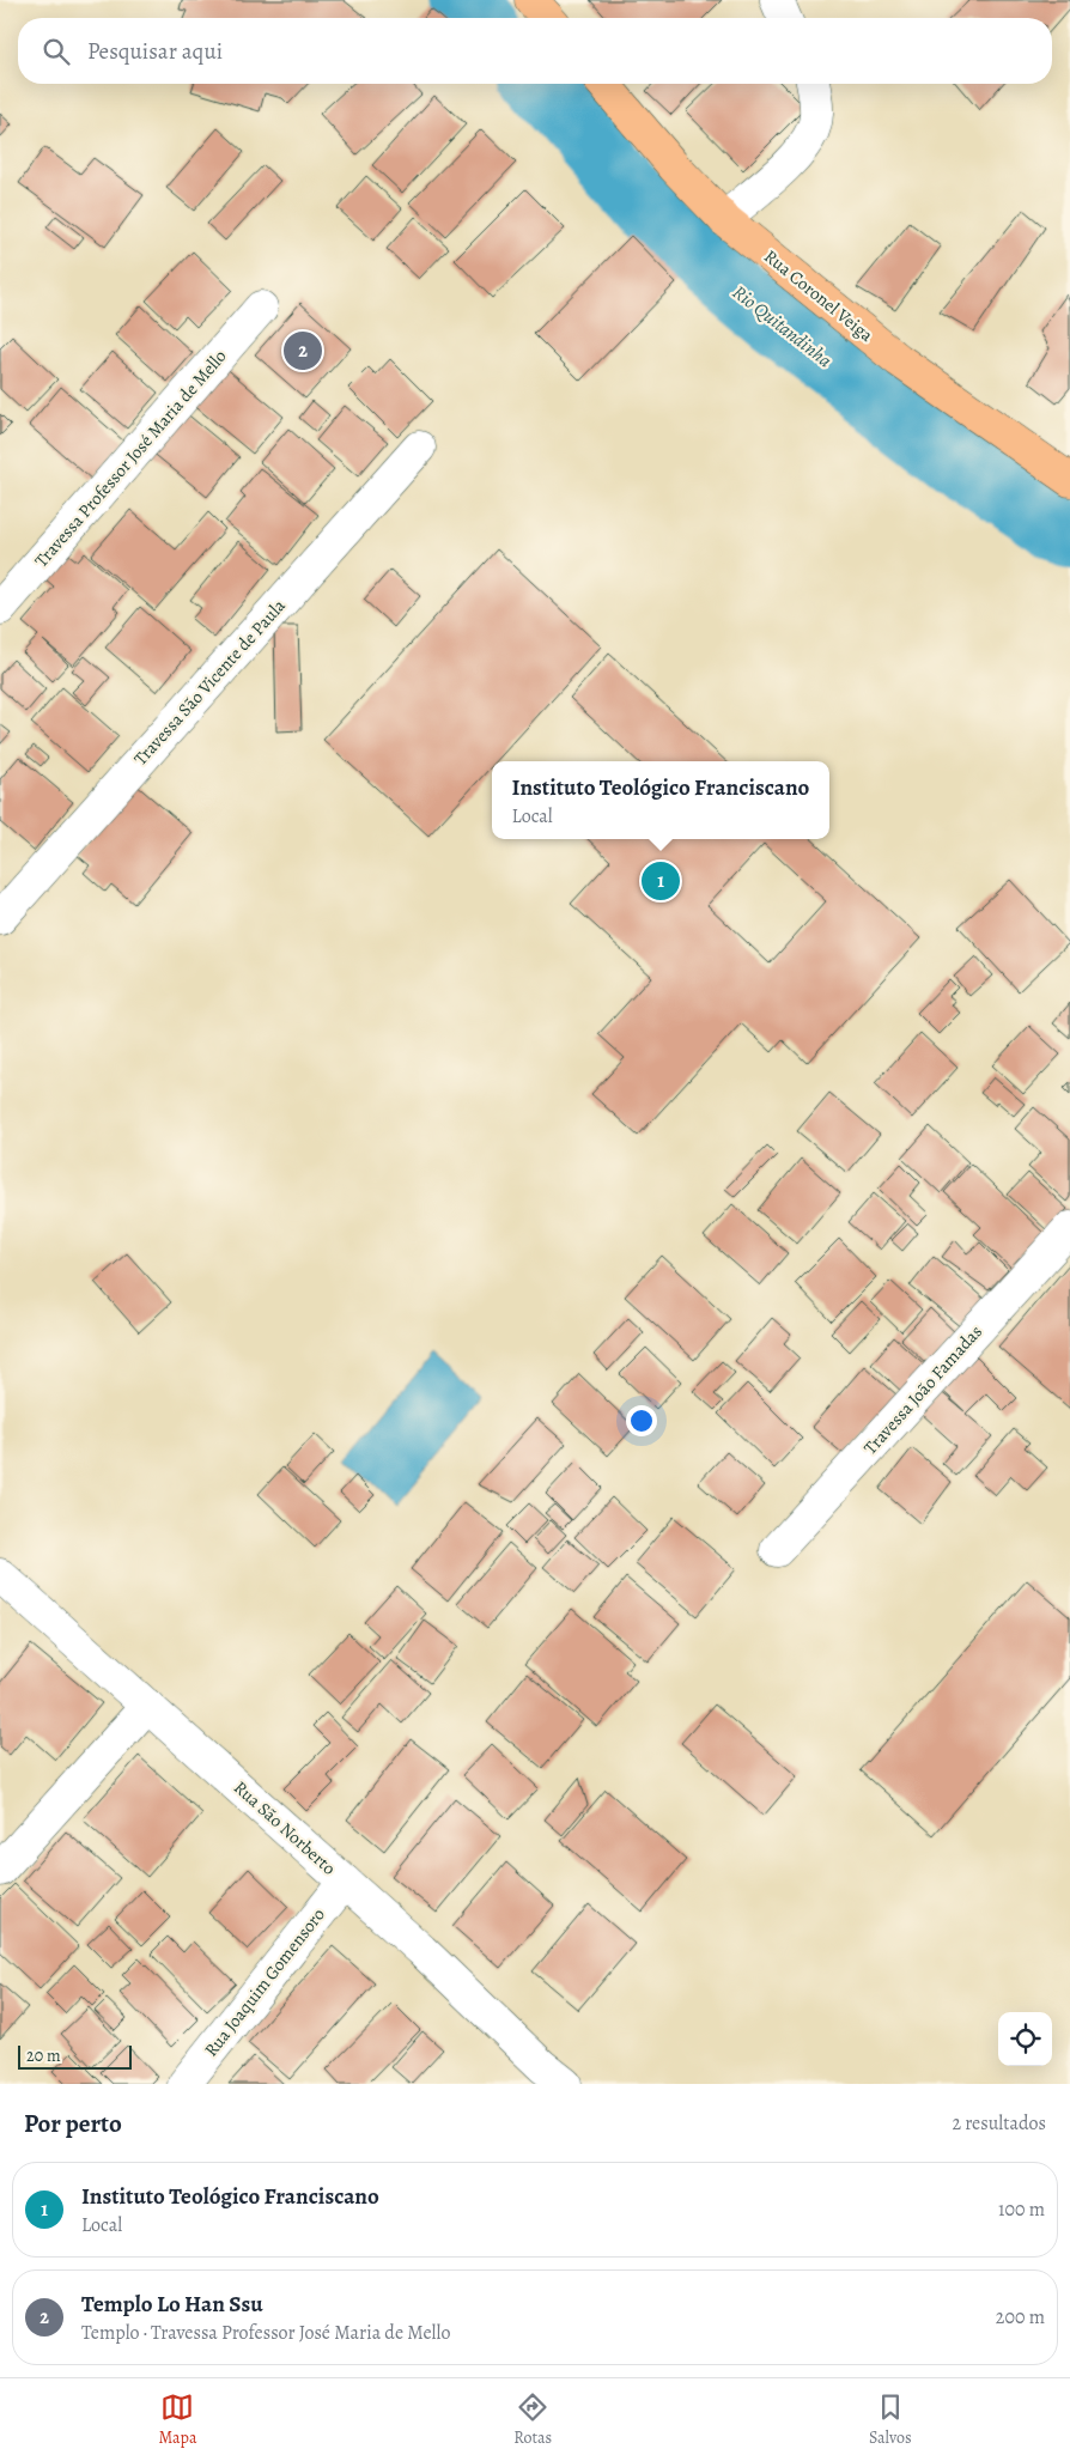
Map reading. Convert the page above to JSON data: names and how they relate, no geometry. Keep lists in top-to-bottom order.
{
  "streets": {
    "main road": ["Rua Coronel Veiga"],
    "street": [
      "Travessa Professor José Maria de Mello",
      "Travessa São Vicente de Paula",
      "Travessa João Famadas",
      "Rua São Norberto",
      "Rua Joaquim Gomensoro"
    ]
  },
  "crossings": [
    ["Rua São Norberto", "Rua Joaquim Gomensoro"]
  ],
  "water": ["Rio Quitandinha"],
  "scale_bar": "20 m",
  "page": {
    "search": "Pesquisar aqui",
    "pins": ["2", "1"],
    "popup": ["Instituto Teológico Franciscano", "Local"],
    "scale": "20 m",
    "heading": ["Por perto", "2 resultados"],
    "list": [
      {
        "mark": "1",
        "name": "Instituto Teológico Franciscano",
        "note": "Local",
        "value": "100 m"
      },
      {
        "mark": "2",
        "name": "Templo Lo Han Ssu",
        "note": "Templo · Travessa Professor José Maria de Mello",
        "value": "200 m"
      }
    ],
    "nav": ["Mapa", "Rotas", "Salvos"]
  }
}
